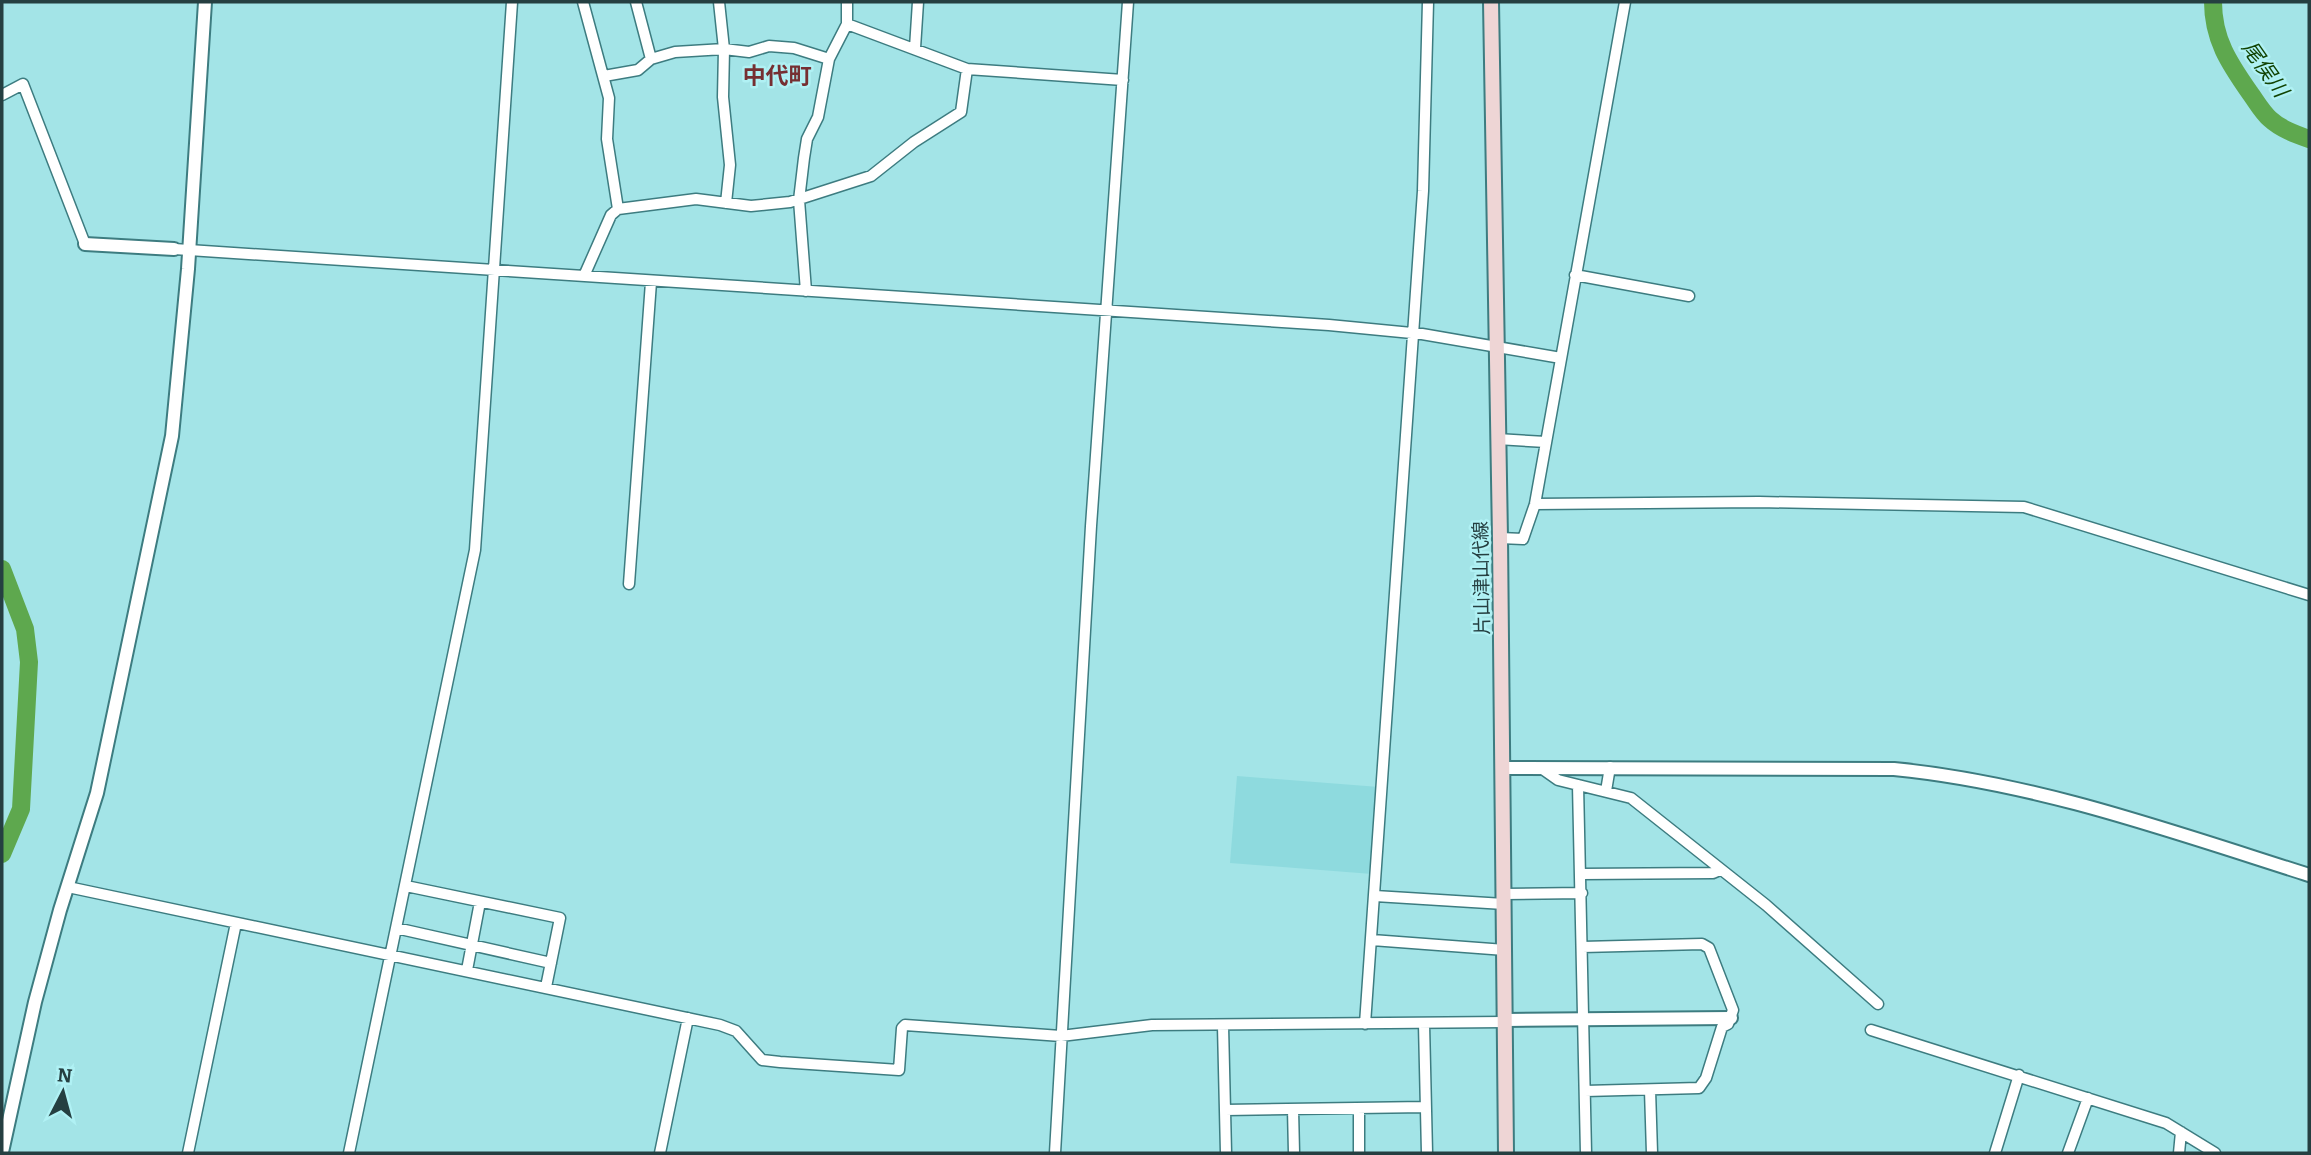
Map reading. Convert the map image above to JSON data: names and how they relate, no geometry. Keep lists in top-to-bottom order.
{
  "streets": {
    "main road": ["片山津山代線"]
  },
  "districts": ["中代町"],
  "water": ["尾俣川"],
  "north": "top"
}
